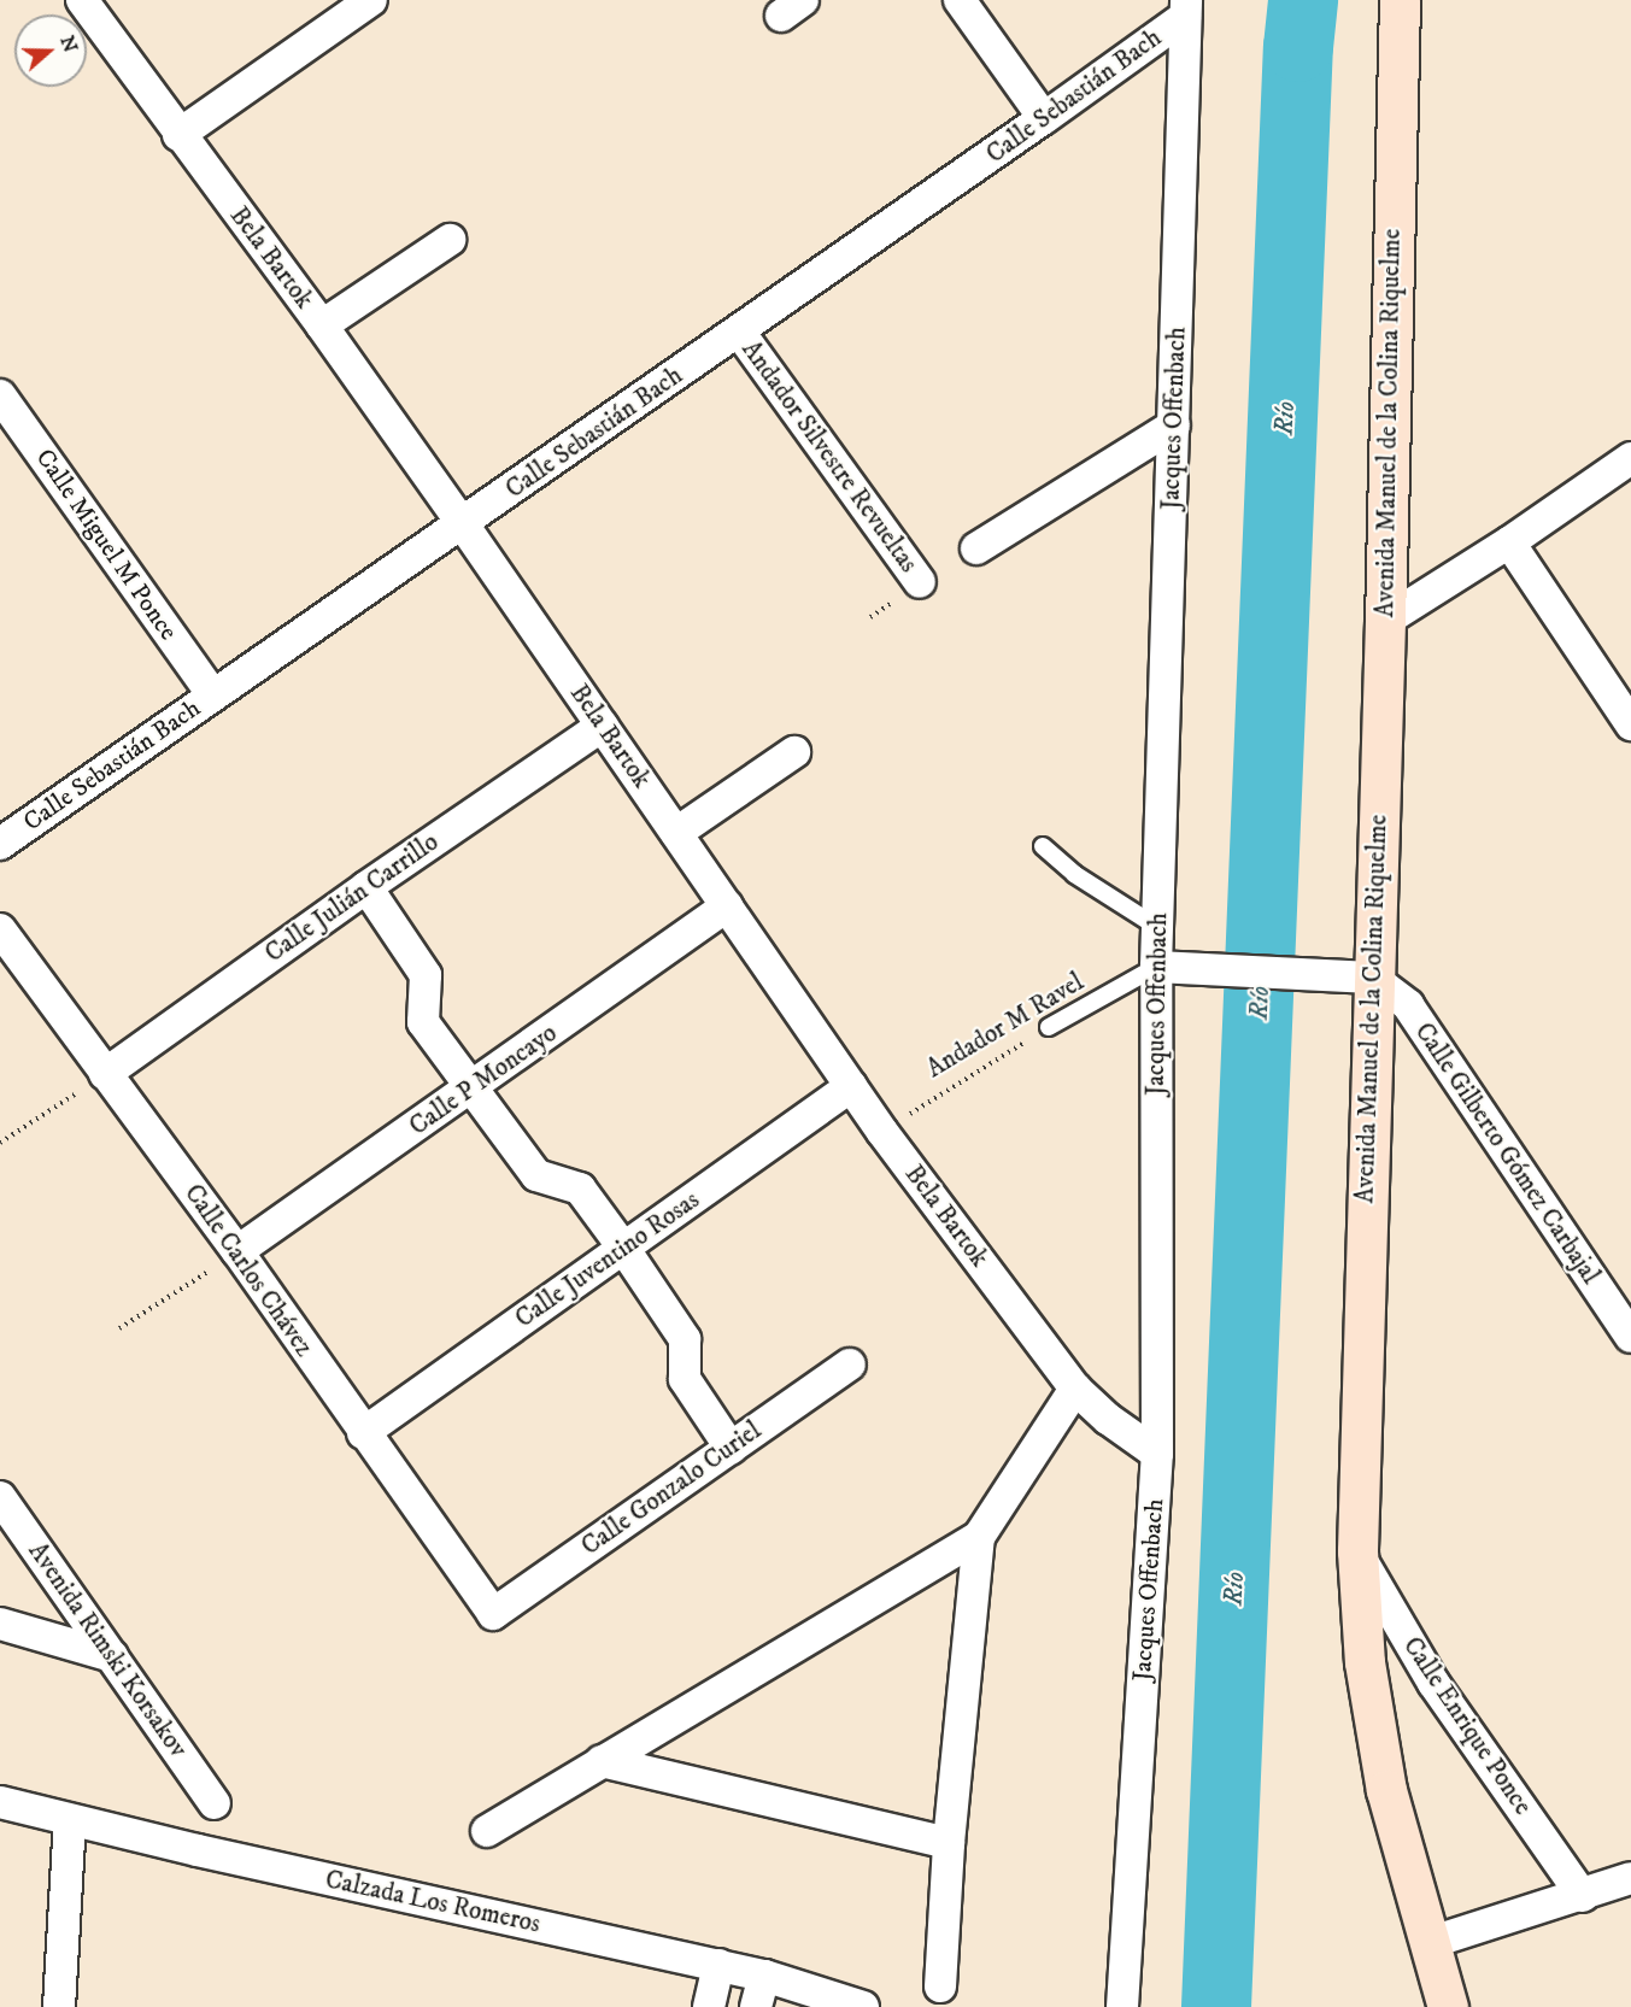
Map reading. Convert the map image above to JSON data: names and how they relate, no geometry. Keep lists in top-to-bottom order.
{
  "streets": {
    "street": [
      "Calle Sebastián Bach",
      "Bela Bartok",
      "Jacques Offenbach",
      "Avenida Manuel de la Colina Riquelme",
      "Andador Silvestre Revueltas",
      "Calle Miguel M Ponce",
      "Calle Julián Carrillo",
      "Calle P Moncayo",
      "Calle Gilberto Gómez Carbajal",
      "Calle Juventino Rosas",
      "Calle Carlos Chávez",
      "Calle Gonzalo Curiel",
      "Avenida Rimski Korsakov",
      "Calle Enrique Ponce",
      "Calzada Los Romeros"
    ],
    "lane": ["Andador M Ravel"]
  },
  "crossings": [
    ["Calle Sebastián Bach", "Bela Bartok"],
    ["Calle Sebastián Bach", "Jacques Offenbach"],
    ["Calle Sebastián Bach", "Andador Silvestre Revueltas"],
    ["Calle Sebastián Bach", "Calle Miguel M Ponce"],
    ["Bela Bartok", "Jacques Offenbach"],
    ["Bela Bartok", "Calle Julián Carrillo"],
    ["Bela Bartok", "Andador M Ravel"],
    ["Bela Bartok", "Calle P Moncayo"],
    ["Bela Bartok", "Calle Juventino Rosas"],
    ["Jacques Offenbach", "Andador M Ravel"],
    ["Avenida Manuel de la Colina Riquelme", "Calle Gilberto Gómez Carbajal"],
    ["Avenida Manuel de la Colina Riquelme", "Calle Enrique Ponce"],
    ["Calle Julián Carrillo", "Calle Carlos Chávez"],
    ["Calle P Moncayo", "Calle Carlos Chávez"],
    ["Calle Juventino Rosas", "Calle Carlos Chávez"],
    ["Calle Carlos Chávez", "Calle Gonzalo Curiel"]
  ],
  "water": ["Río"],
  "north": "right"
}
